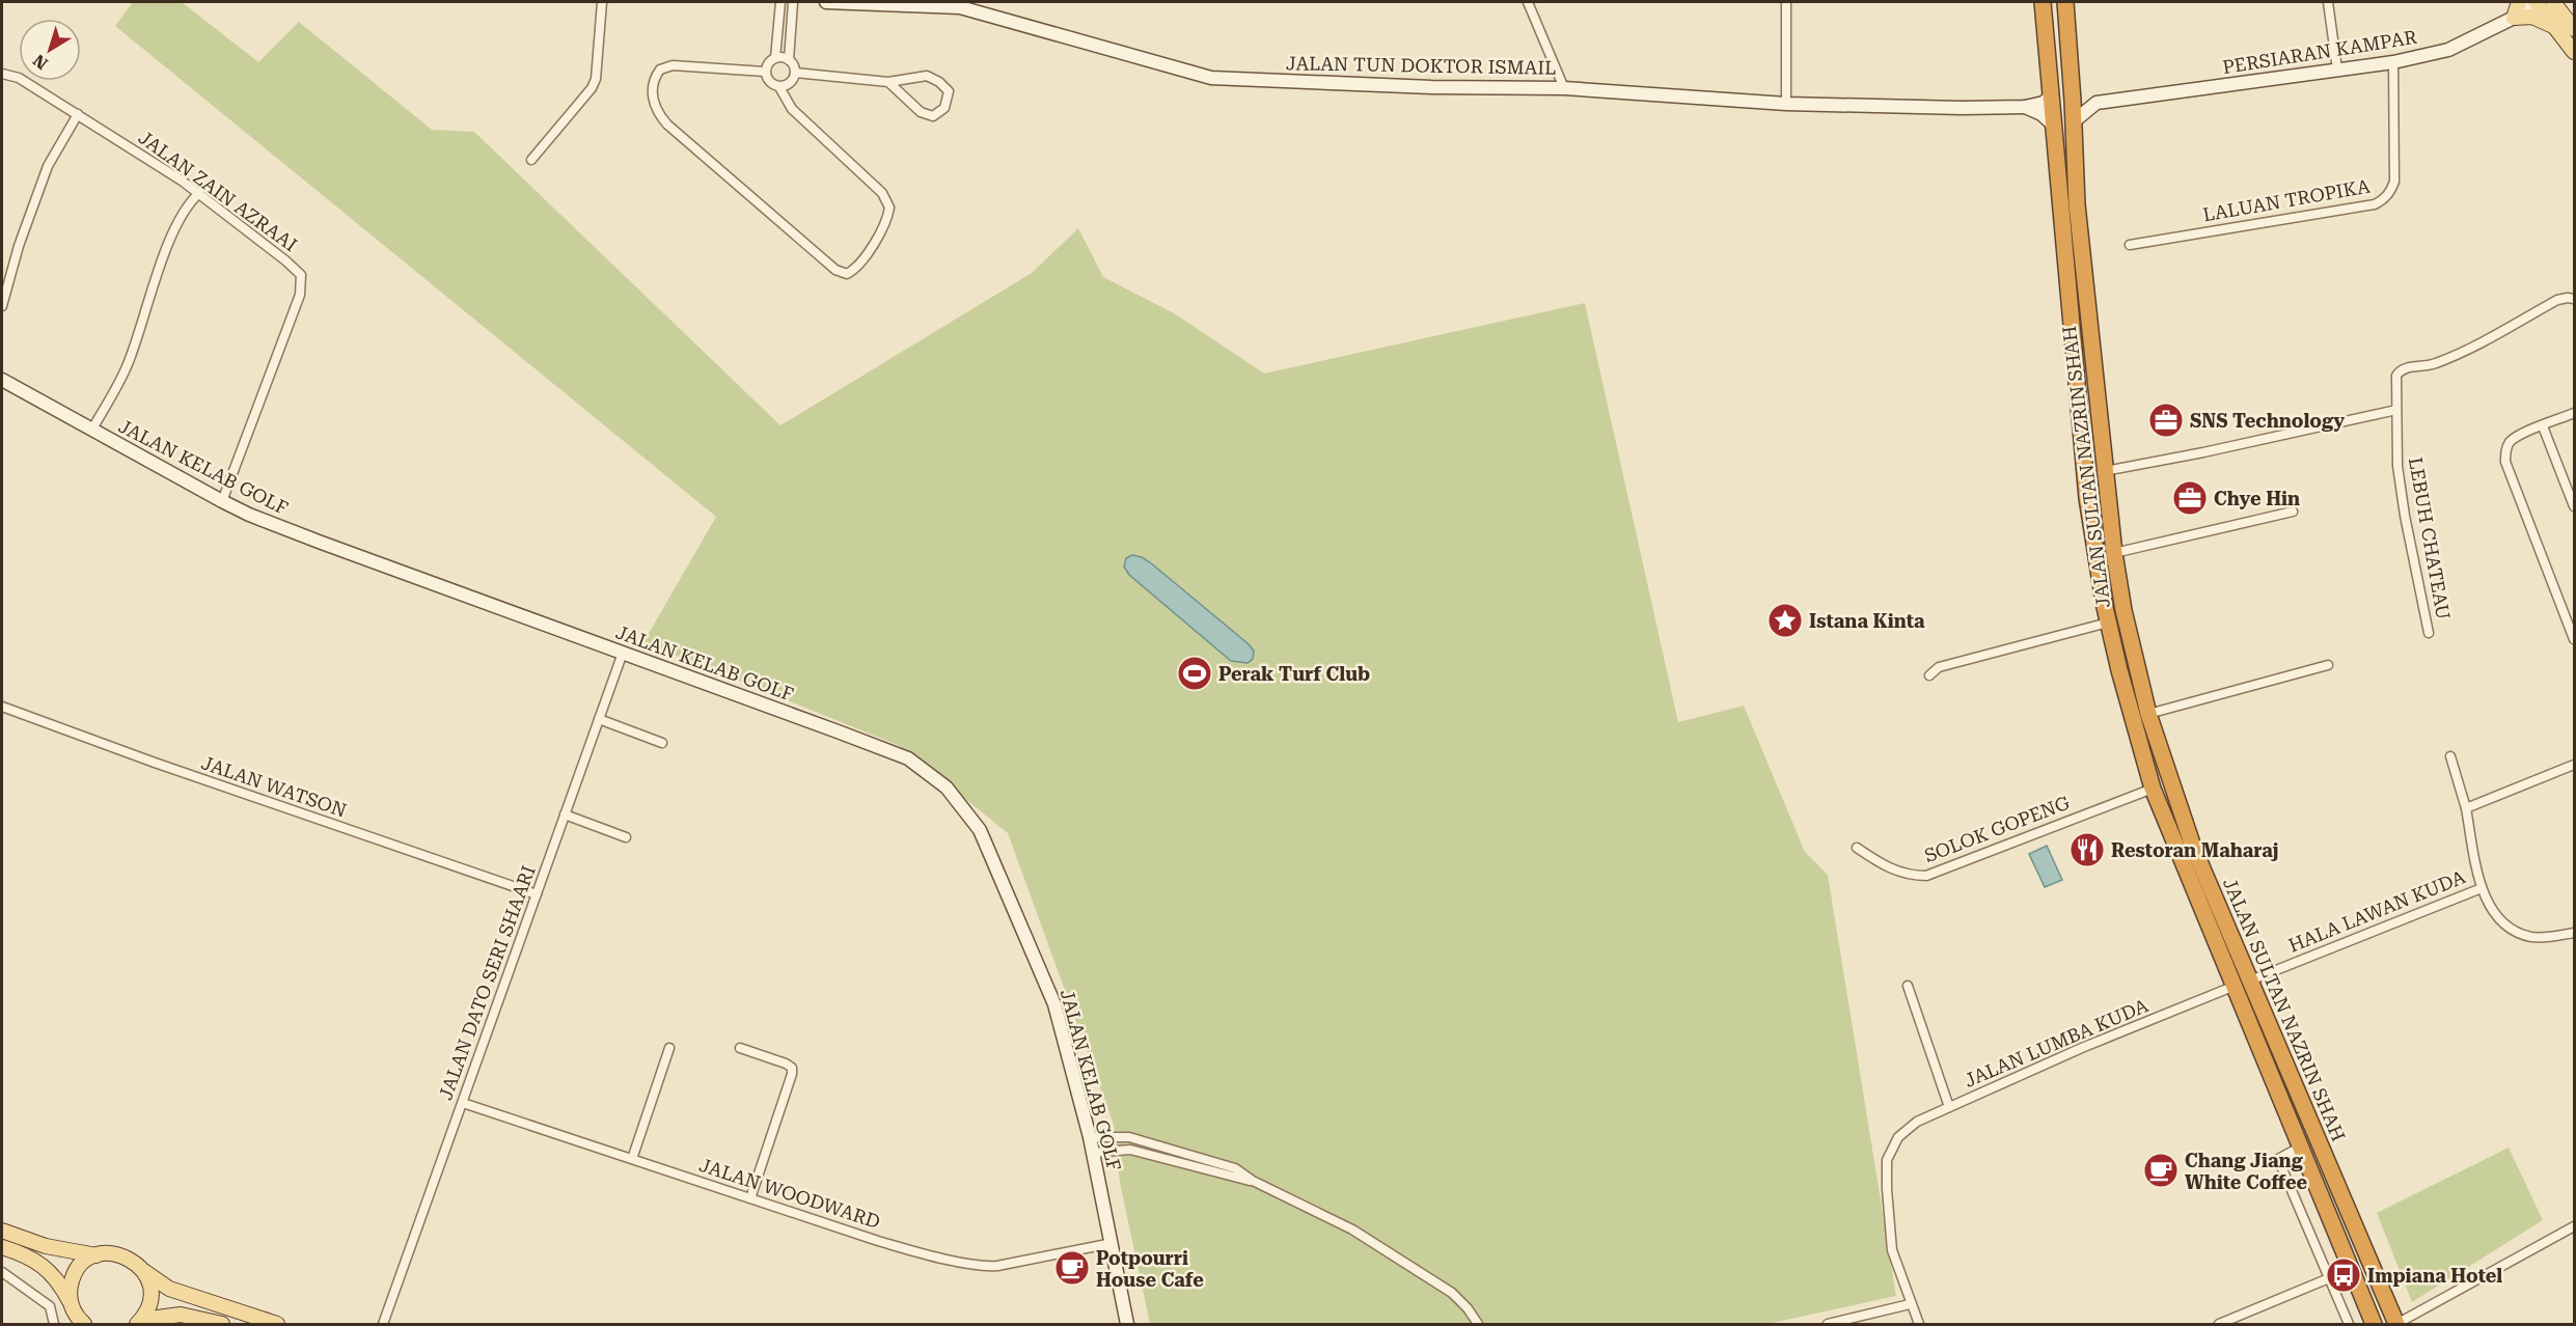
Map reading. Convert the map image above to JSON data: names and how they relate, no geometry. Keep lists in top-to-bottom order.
{
  "streets": {
    "highway": ["JALAN SULTAN NAZRIN SHAH"],
    "street": [
      "PERSIARAN KAMPAR",
      "JALAN TUN DOKTOR ISMAIL",
      "JALAN ZAIN AZRAAI",
      "LALUAN TROPIKA",
      "JALAN KELAB GOLF",
      "LEBUH CHATEAU",
      "JALAN WATSON",
      "SOLOK GOPENG",
      "HALA LAWAN KUDA",
      "JALAN DATO SERI SHAARI",
      "JALAN LUMBA KUDA",
      "JALAN WOODWARD"
    ]
  },
  "crossings": [
    ["PERSIARAN KAMPAR", "LALUAN TROPIKA"],
    ["JALAN TUN DOKTOR ISMAIL", "JALAN SULTAN NAZRIN SHAH"],
    ["JALAN ZAIN AZRAAI", "JALAN KELAB GOLF"],
    ["JALAN KELAB GOLF", "JALAN DATO SERI SHAARI"],
    ["JALAN KELAB GOLF", "JALAN WOODWARD"],
    ["JALAN SULTAN NAZRIN SHAH", "SOLOK GOPENG"],
    ["JALAN SULTAN NAZRIN SHAH", "HALA LAWAN KUDA"],
    ["JALAN SULTAN NAZRIN SHAH", "JALAN LUMBA KUDA"],
    ["JALAN WATSON", "JALAN DATO SERI SHAARI"],
    ["JALAN DATO SERI SHAARI", "JALAN WOODWARD"]
  ],
  "places": {
    "office": ["SNS Technology", "Chye Hin"],
    "place": ["Istana Kinta"],
    "sports": ["Perak Turf Club"],
    "restaurant": ["Restoran Maharaj"],
    "cafe": ["Chang Jiang White Coffee", "Potpourri House Cafe"],
    "bus stop": ["Impiana Hotel"]
  },
  "north": "bottom left"
}
